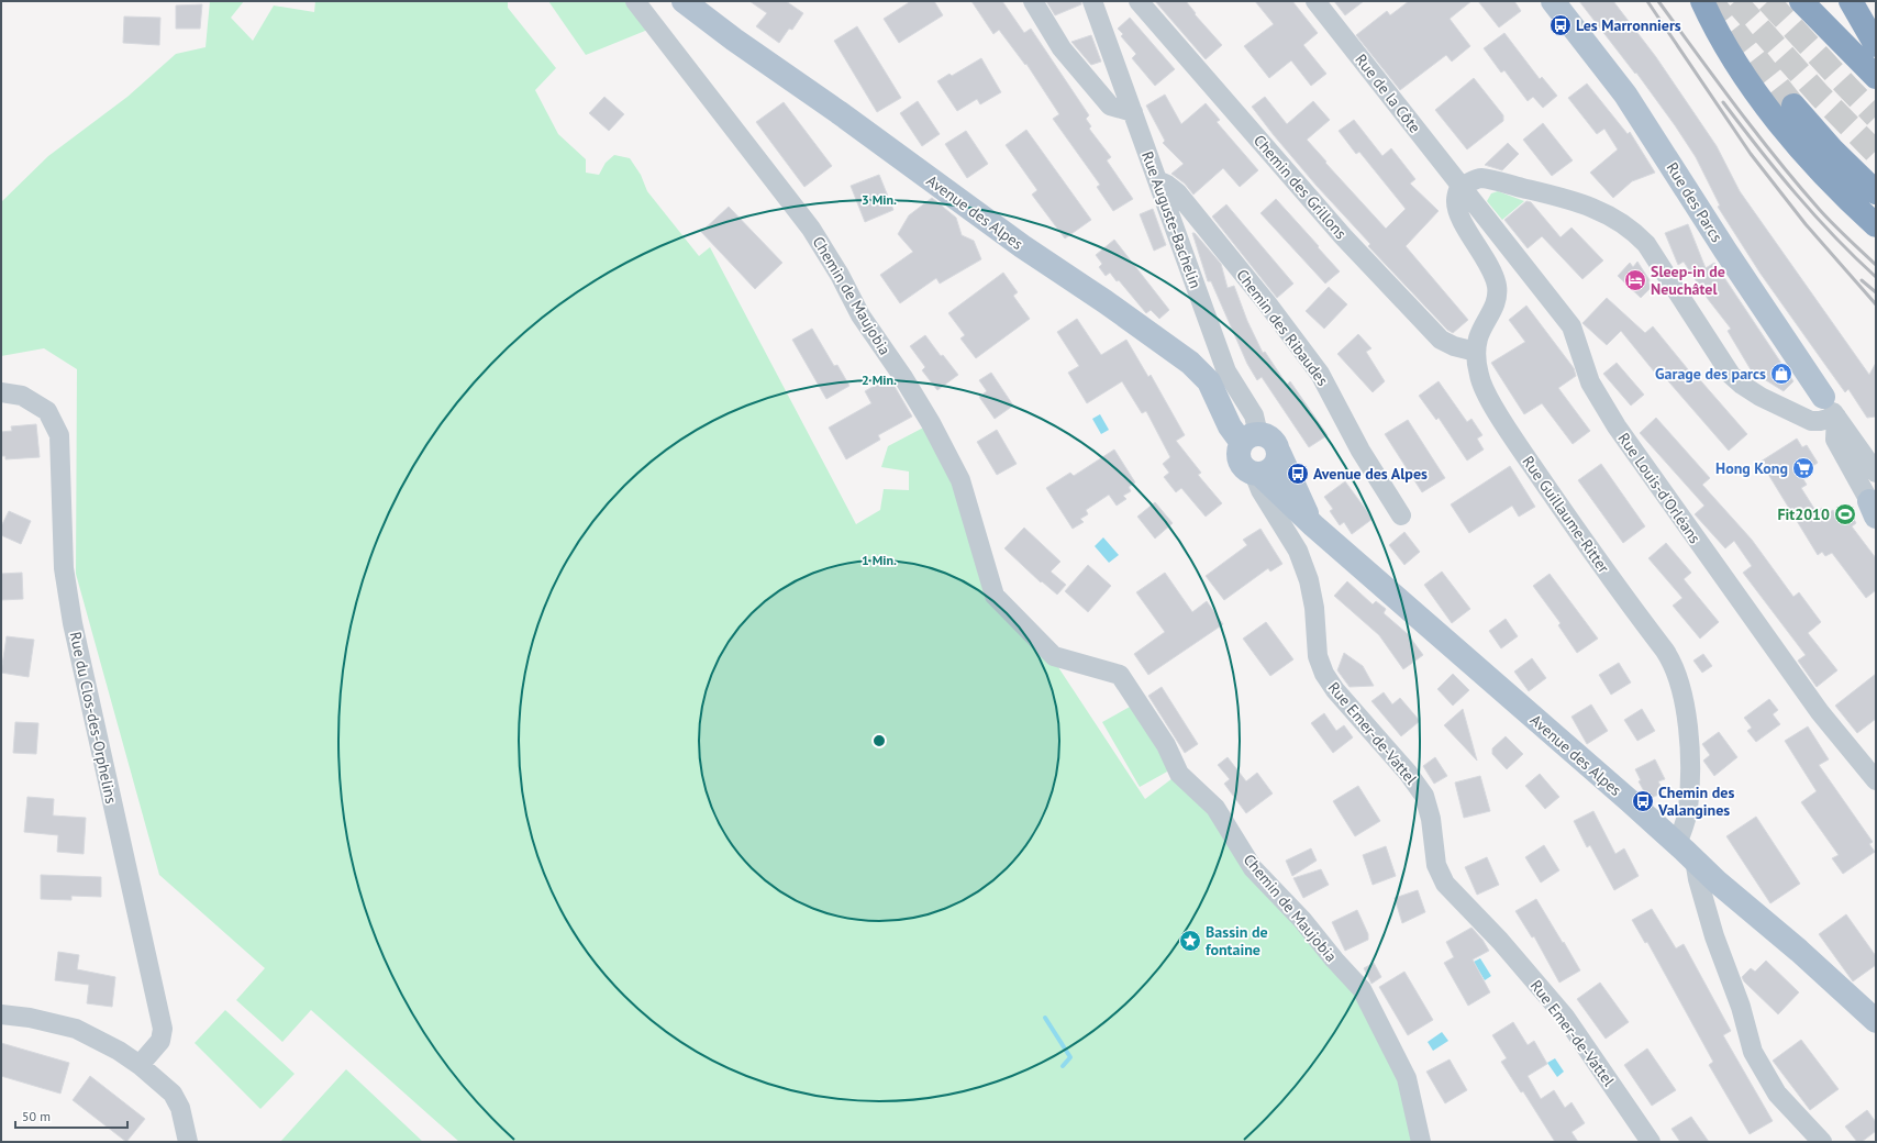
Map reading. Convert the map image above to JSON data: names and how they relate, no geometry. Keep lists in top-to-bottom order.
{
  "streets": {
    "main road": ["Rue des Parcs", "Avenue des Alpes"],
    "street": [
      "Rue de la Côte",
      "Chemin des Grillons",
      "Rue Auguste-Bachelin",
      "Chemin de Maujobia",
      "Chemin des Ribaudes",
      "Rue Louis-d'Orléans",
      "Rue Guillaume-Ritter",
      "Rue du Clos-des-Orphelins",
      "Rue Emer-de-Vattel"
    ]
  },
  "crossings": [
    ["Rue de la Côte", "Rue Louis-d'Orléans"],
    ["Rue de la Côte", "Rue Guillaume-Ritter"],
    ["Chemin des Grillons", "Rue Guillaume-Ritter"],
    ["Avenue des Alpes", "Rue Auguste-Bachelin"],
    ["Avenue des Alpes", "Rue Guillaume-Ritter"],
    ["Avenue des Alpes", "Rue Emer-de-Vattel"],
    ["Rue Auguste-Bachelin", "Chemin des Ribaudes"],
    ["Rue Auguste-Bachelin", "Rue Emer-de-Vattel"],
    ["Rue Louis-d'Orléans", "Rue Guillaume-Ritter"]
  ],
  "places": {
    "bus stop": ["Les Marronniers", "Avenue des Alpes", "Chemin des Valangines"],
    "hotel": ["Sleep-in de Neuchâtel"],
    "shop": ["Garage des parcs"],
    "supermarket": ["Hong Kong"],
    "sports": ["Fit2010"],
    "place": ["Bassin de fontaine"]
  },
  "scale_bar": "50 m",
  "rings": ["3 Min.", "2 Min.", "1 Min."]
}
